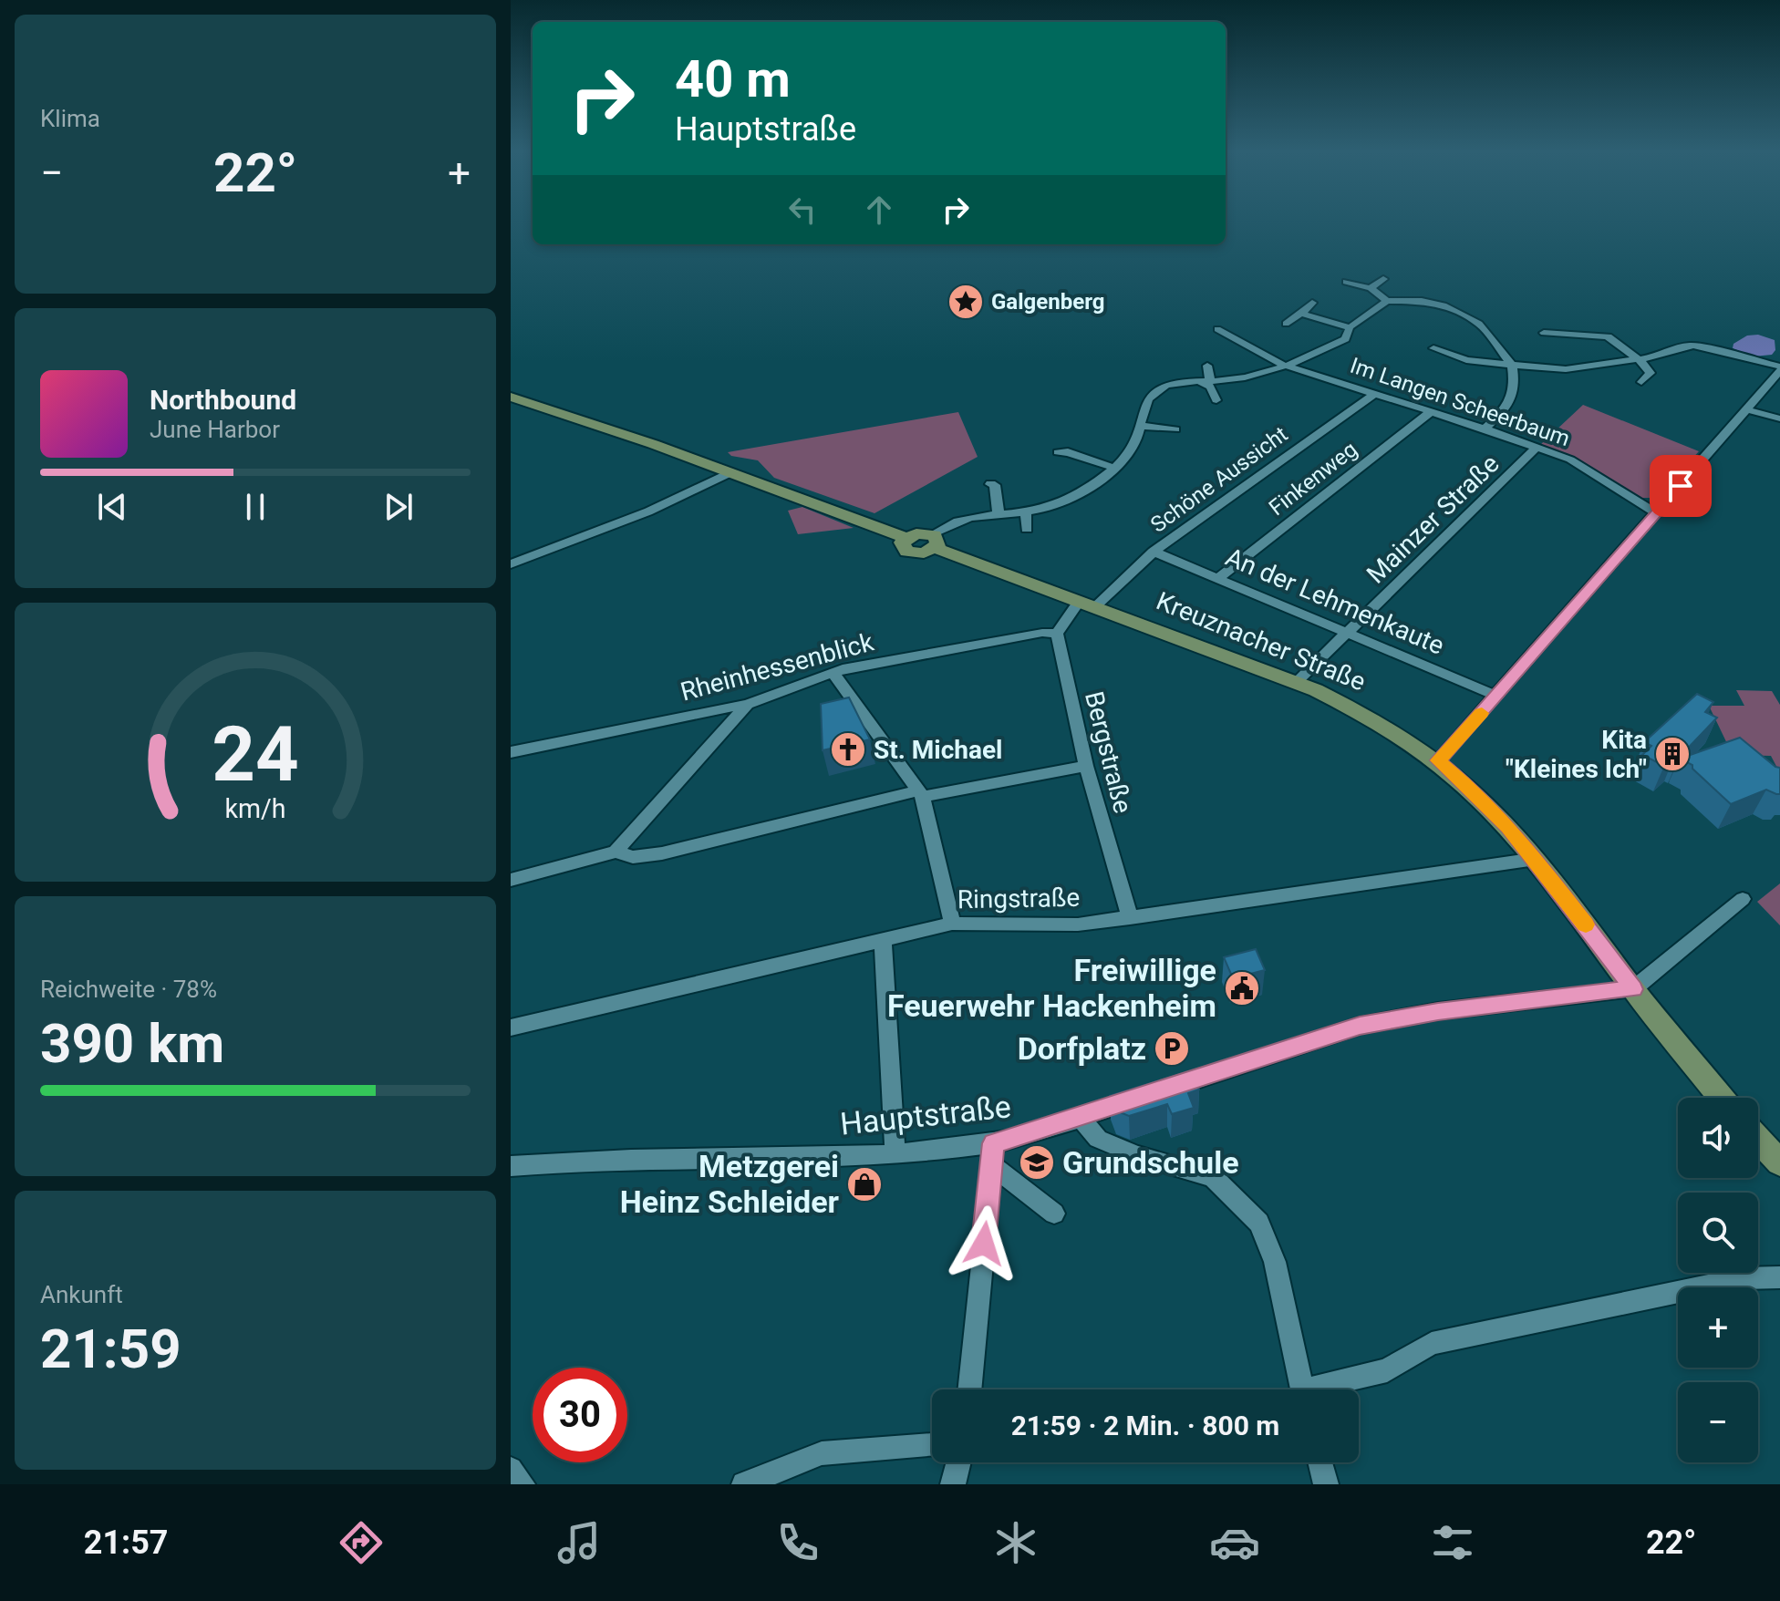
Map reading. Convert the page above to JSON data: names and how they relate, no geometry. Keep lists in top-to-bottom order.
{
  "streets": {
    "main road": ["Kreuznacher Straße"],
    "street": [
      "Im Langen Scheerbaum",
      "Finkenweg",
      "Schöne Aussicht",
      "Mainzer Straße",
      "An der Lehmenkaute",
      "Rheinhessenblick",
      "Bergstraße",
      "Ringstraße",
      "Hauptstraße"
    ]
  },
  "crossings": [
    ["Im Langen Scheerbaum", "Finkenweg"],
    ["Im Langen Scheerbaum", "Schöne Aussicht"],
    ["Im Langen Scheerbaum", "Mainzer Straße"],
    ["Finkenweg", "An der Lehmenkaute"],
    ["Schöne Aussicht", "An der Lehmenkaute"],
    ["Schöne Aussicht", "Kreuznacher Straße"],
    ["Mainzer Straße", "An der Lehmenkaute"],
    ["Mainzer Straße", "Kreuznacher Straße"],
    ["Kreuznacher Straße", "Ringstraße"],
    ["Kreuznacher Straße", "Hauptstraße"],
    ["Rheinhessenblick", "Bergstraße"],
    ["Bergstraße", "Ringstraße"]
  ],
  "places": {
    "place": ["Galgenberg"],
    "church": ["St. Michael"],
    "building": ["Kita \"Kleines Ich\""],
    "public building": ["Freiwillige Feuerwehr Hackenheim"],
    "parking": ["Dorfplatz"],
    "school or university": ["Grundschule"],
    "shop": ["Metzgerei Heinz Schleider"]
  },
  "page": {
    "tile": [
      "Klima",
      ["Reichweite · 78%", "390 km"],
      ["Ankunft", "21:59"]
    ],
    "turn": ["40 m", "Hauptstraße"],
    "heat": ["−", "22°", "+"],
    "song": ["Northbound", "June Harbor"],
    "map_buttons": ["+", "−"],
    "limit": "30",
    "trip": "21:59 · 2 Min. · 800 m",
    "tabs": ["21:57", "22°"],
    "gauge": ["24", "km/h"]
  }
}
